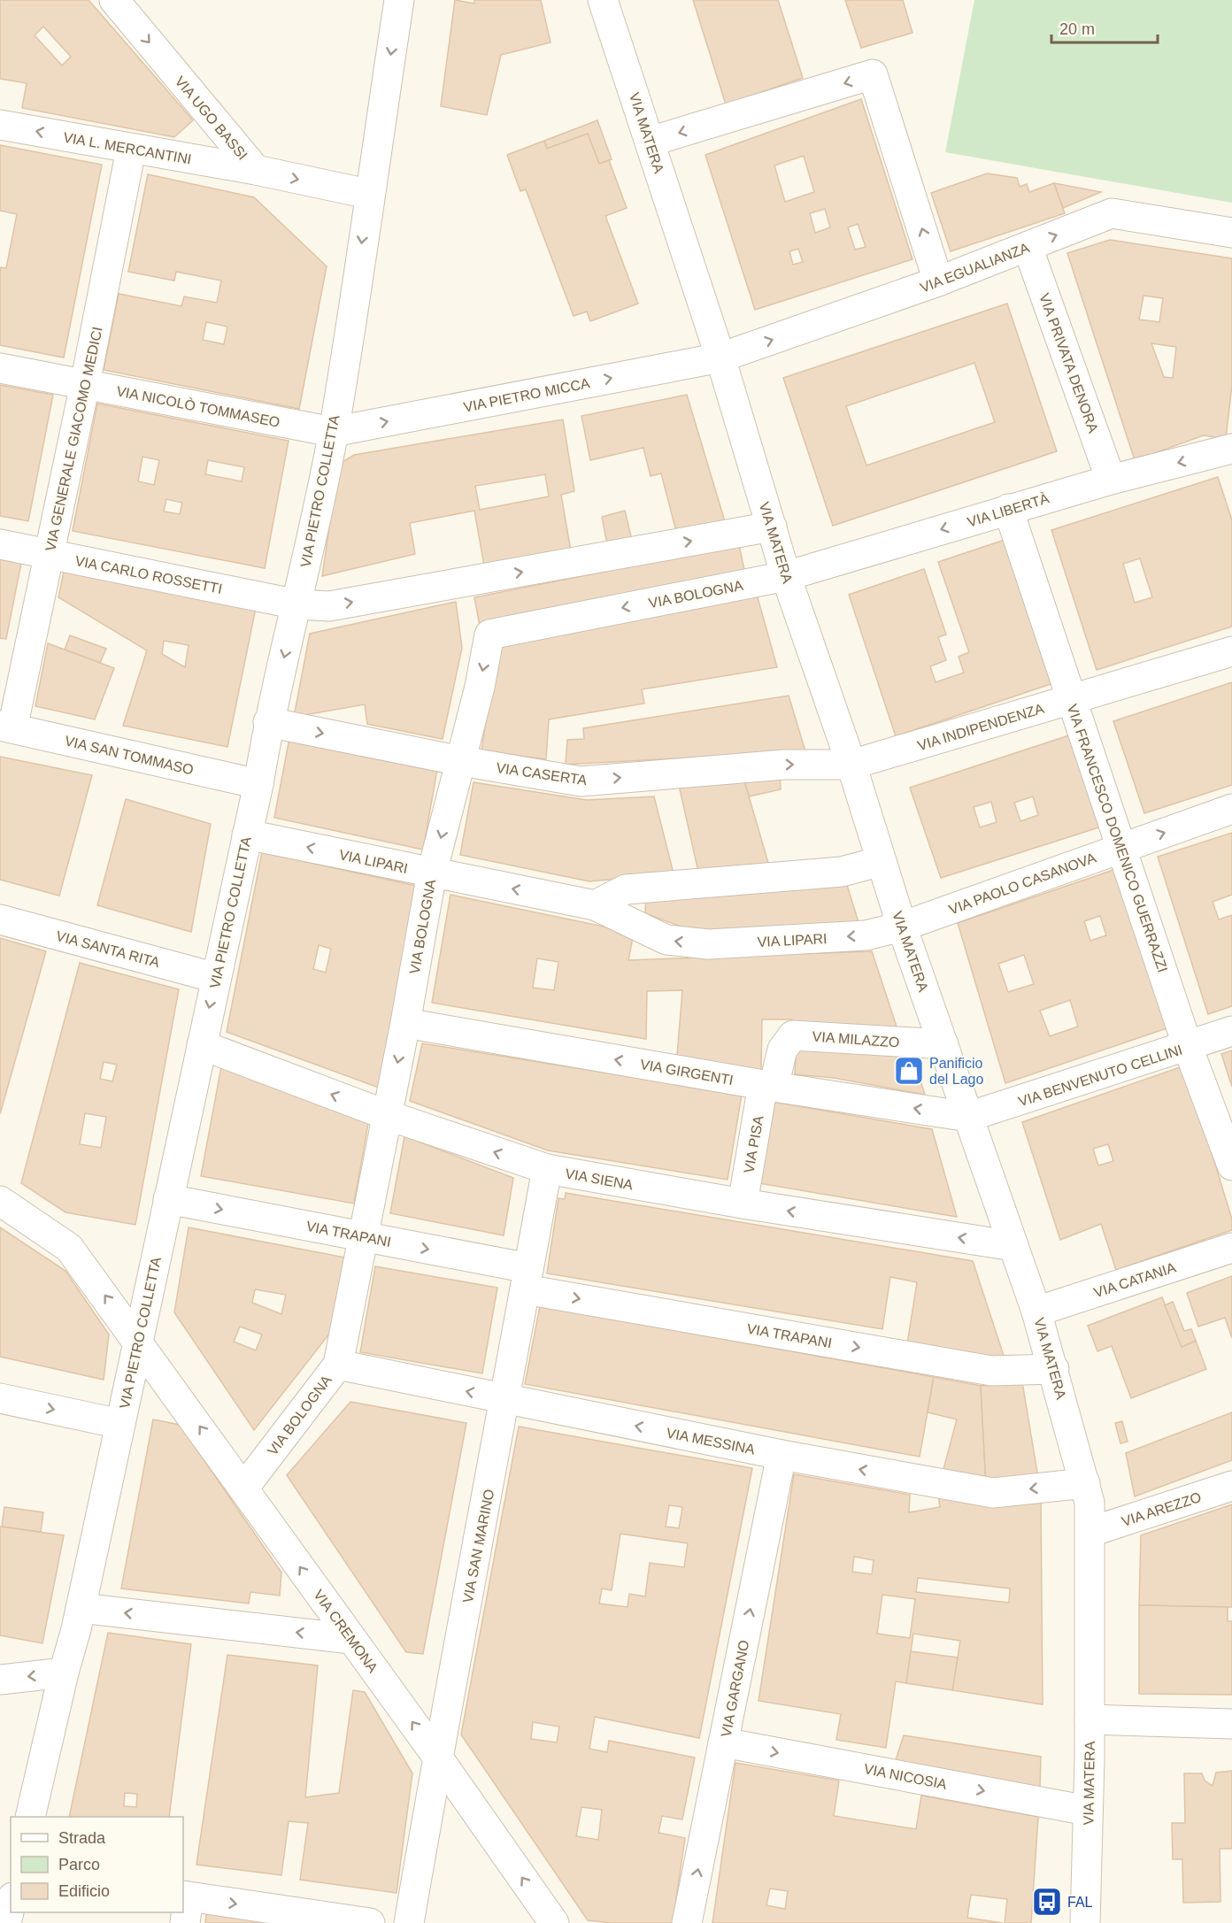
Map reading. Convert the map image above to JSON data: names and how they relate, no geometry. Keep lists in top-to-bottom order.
{
  "streets": {
    "street": [
      "VIA UGO BASSI",
      "VIA MATERA",
      "VIA L. MERCANTINI",
      "VIA EGUALIANZA",
      "VIA PRIVATA DENORA",
      "VIA PIETRO MICCA",
      "VIA NICOLÒ TOMMASEO",
      "VIA GENERALE GIACOMO MEDICI",
      "VIA PIETRO COLLETTA",
      "VIA LIBERTÀ",
      "VIA CARLO ROSSETTI",
      "VIA BOLOGNA",
      "VIA INDIPENDENZA",
      "VIA SAN TOMMASO",
      "VIA CASERTA",
      "VIA FRANCESCO DOMENICO GUERRAZZI",
      "VIA LIPARI",
      "VIA PAOLO CASANOVA",
      "VIA SANTA RITA",
      "VIA MILAZZO",
      "VIA GIRGENTI",
      "VIA BENVENUTO CELLINI",
      "VIA PISA",
      "VIA SIENA",
      "VIA TRAPANI",
      "VIA CATANIA",
      "VIA MESSINA",
      "VIA AREZZO",
      "VIA SAN MARINO",
      "VIA CREMONA",
      "VIA GARGANO",
      "VIA NICOSIA"
    ]
  },
  "crossings": [
    ["VIA UGO BASSI", "VIA L. MERCANTINI"],
    ["VIA UGO BASSI", "VIA PIETRO COLLETTA"],
    ["VIA MATERA", "VIA EGUALIANZA"],
    ["VIA MATERA", "VIA PIETRO MICCA"],
    ["VIA MATERA", "VIA LIBERTÀ"],
    ["VIA MATERA", "VIA CARLO ROSSETTI"],
    ["VIA MATERA", "VIA BOLOGNA"],
    ["VIA MATERA", "VIA INDIPENDENZA"],
    ["VIA MATERA", "VIA CASERTA"],
    ["VIA MATERA", "VIA LIPARI"],
    ["VIA MATERA", "VIA PAOLO CASANOVA"],
    ["VIA MATERA", "VIA MILAZZO"],
    ["VIA MATERA", "VIA GIRGENTI"],
    ["VIA MATERA", "VIA BENVENUTO CELLINI"],
    ["VIA MATERA", "VIA SIENA"],
    ["VIA MATERA", "VIA TRAPANI"],
    ["VIA MATERA", "VIA CATANIA"],
    ["VIA MATERA", "VIA MESSINA"],
    ["VIA MATERA", "VIA AREZZO"],
    ["VIA MATERA", "VIA NICOSIA"],
    ["VIA L. MERCANTINI", "VIA GENERALE GIACOMO MEDICI"],
    ["VIA EGUALIANZA", "VIA PRIVATA DENORA"],
    ["VIA EGUALIANZA", "VIA PIETRO MICCA"],
    ["VIA PRIVATA DENORA", "VIA LIBERTÀ"],
    ["VIA PIETRO MICCA", "VIA NICOLÒ TOMMASEO"],
    ["VIA PIETRO MICCA", "VIA PIETRO COLLETTA"],
    ["VIA NICOLÒ TOMMASEO", "VIA GENERALE GIACOMO MEDICI"],
    ["VIA NICOLÒ TOMMASEO", "VIA PIETRO COLLETTA"],
    ["VIA GENERALE GIACOMO MEDICI", "VIA CARLO ROSSETTI"],
    ["VIA GENERALE GIACOMO MEDICI", "VIA SAN TOMMASO"],
    ["VIA PIETRO COLLETTA", "VIA CARLO ROSSETTI"],
    ["VIA PIETRO COLLETTA", "VIA SAN TOMMASO"],
    ["VIA PIETRO COLLETTA", "VIA CASERTA"],
    ["VIA PIETRO COLLETTA", "VIA LIPARI"],
    ["VIA PIETRO COLLETTA", "VIA SANTA RITA"],
    ["VIA PIETRO COLLETTA", "VIA SIENA"],
    ["VIA PIETRO COLLETTA", "VIA TRAPANI"],
    ["VIA PIETRO COLLETTA", "VIA CREMONA"],
    ["VIA LIBERTÀ", "VIA BOLOGNA"],
    ["VIA LIBERTÀ", "VIA FRANCESCO DOMENICO GUERRAZZI"],
    ["VIA BOLOGNA", "VIA CASERTA"],
    ["VIA BOLOGNA", "VIA LIPARI"],
    ["VIA BOLOGNA", "VIA GIRGENTI"],
    ["VIA BOLOGNA", "VIA SIENA"],
    ["VIA BOLOGNA", "VIA TRAPANI"],
    ["VIA BOLOGNA", "VIA MESSINA"],
    ["VIA BOLOGNA", "VIA CREMONA"],
    ["VIA INDIPENDENZA", "VIA CASERTA"],
    ["VIA INDIPENDENZA", "VIA FRANCESCO DOMENICO GUERRAZZI"],
    ["VIA FRANCESCO DOMENICO GUERRAZZI", "VIA PAOLO CASANOVA"],
    ["VIA FRANCESCO DOMENICO GUERRAZZI", "VIA BENVENUTO CELLINI"],
    ["VIA LIPARI", "VIA PAOLO CASANOVA"],
    ["VIA MILAZZO", "VIA GIRGENTI"],
    ["VIA MILAZZO", "VIA PISA"],
    ["VIA GIRGENTI", "VIA BENVENUTO CELLINI"],
    ["VIA GIRGENTI", "VIA PISA"],
    ["VIA PISA", "VIA SIENA"],
    ["VIA SIENA", "VIA SAN MARINO"],
    ["VIA TRAPANI", "VIA SAN MARINO"],
    ["VIA MESSINA", "VIA SAN MARINO"],
    ["VIA MESSINA", "VIA GARGANO"],
    ["VIA SAN MARINO", "VIA CREMONA"],
    ["VIA GARGANO", "VIA NICOSIA"]
  ],
  "one_way": [
    "VIA UGO BASSI",
    "VIA L. MERCANTINI",
    "VIA EGUALIANZA",
    "VIA PIETRO MICCA",
    "VIA LIBERTÀ",
    "VIA CARLO ROSSETTI",
    "VIA BOLOGNA",
    "VIA SIENA",
    "VIA TRAPANI",
    "VIA MESSINA",
    "VIA CREMONA",
    "VIA GARGANO",
    "VIA NICOSIA"
  ],
  "places": {
    "shop": ["Panificio del Lago"],
    "bus stop": ["FAL"]
  },
  "legend": ["Strada", "Parco", "Edificio"],
  "scale_bar": "20 m"
}
